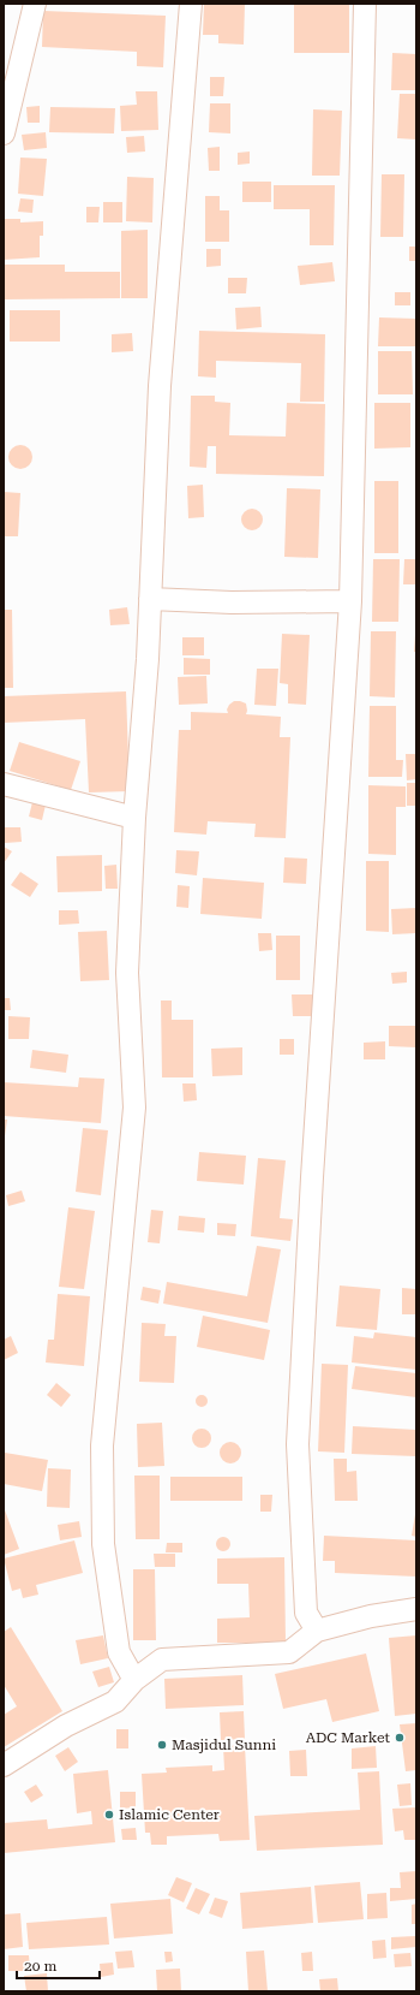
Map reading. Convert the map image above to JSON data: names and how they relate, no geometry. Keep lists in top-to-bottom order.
{
  "places": ["ADC Market", "Masjidul Sunni", "Islamic Center"],
  "scale_bar": "20 m"
}
